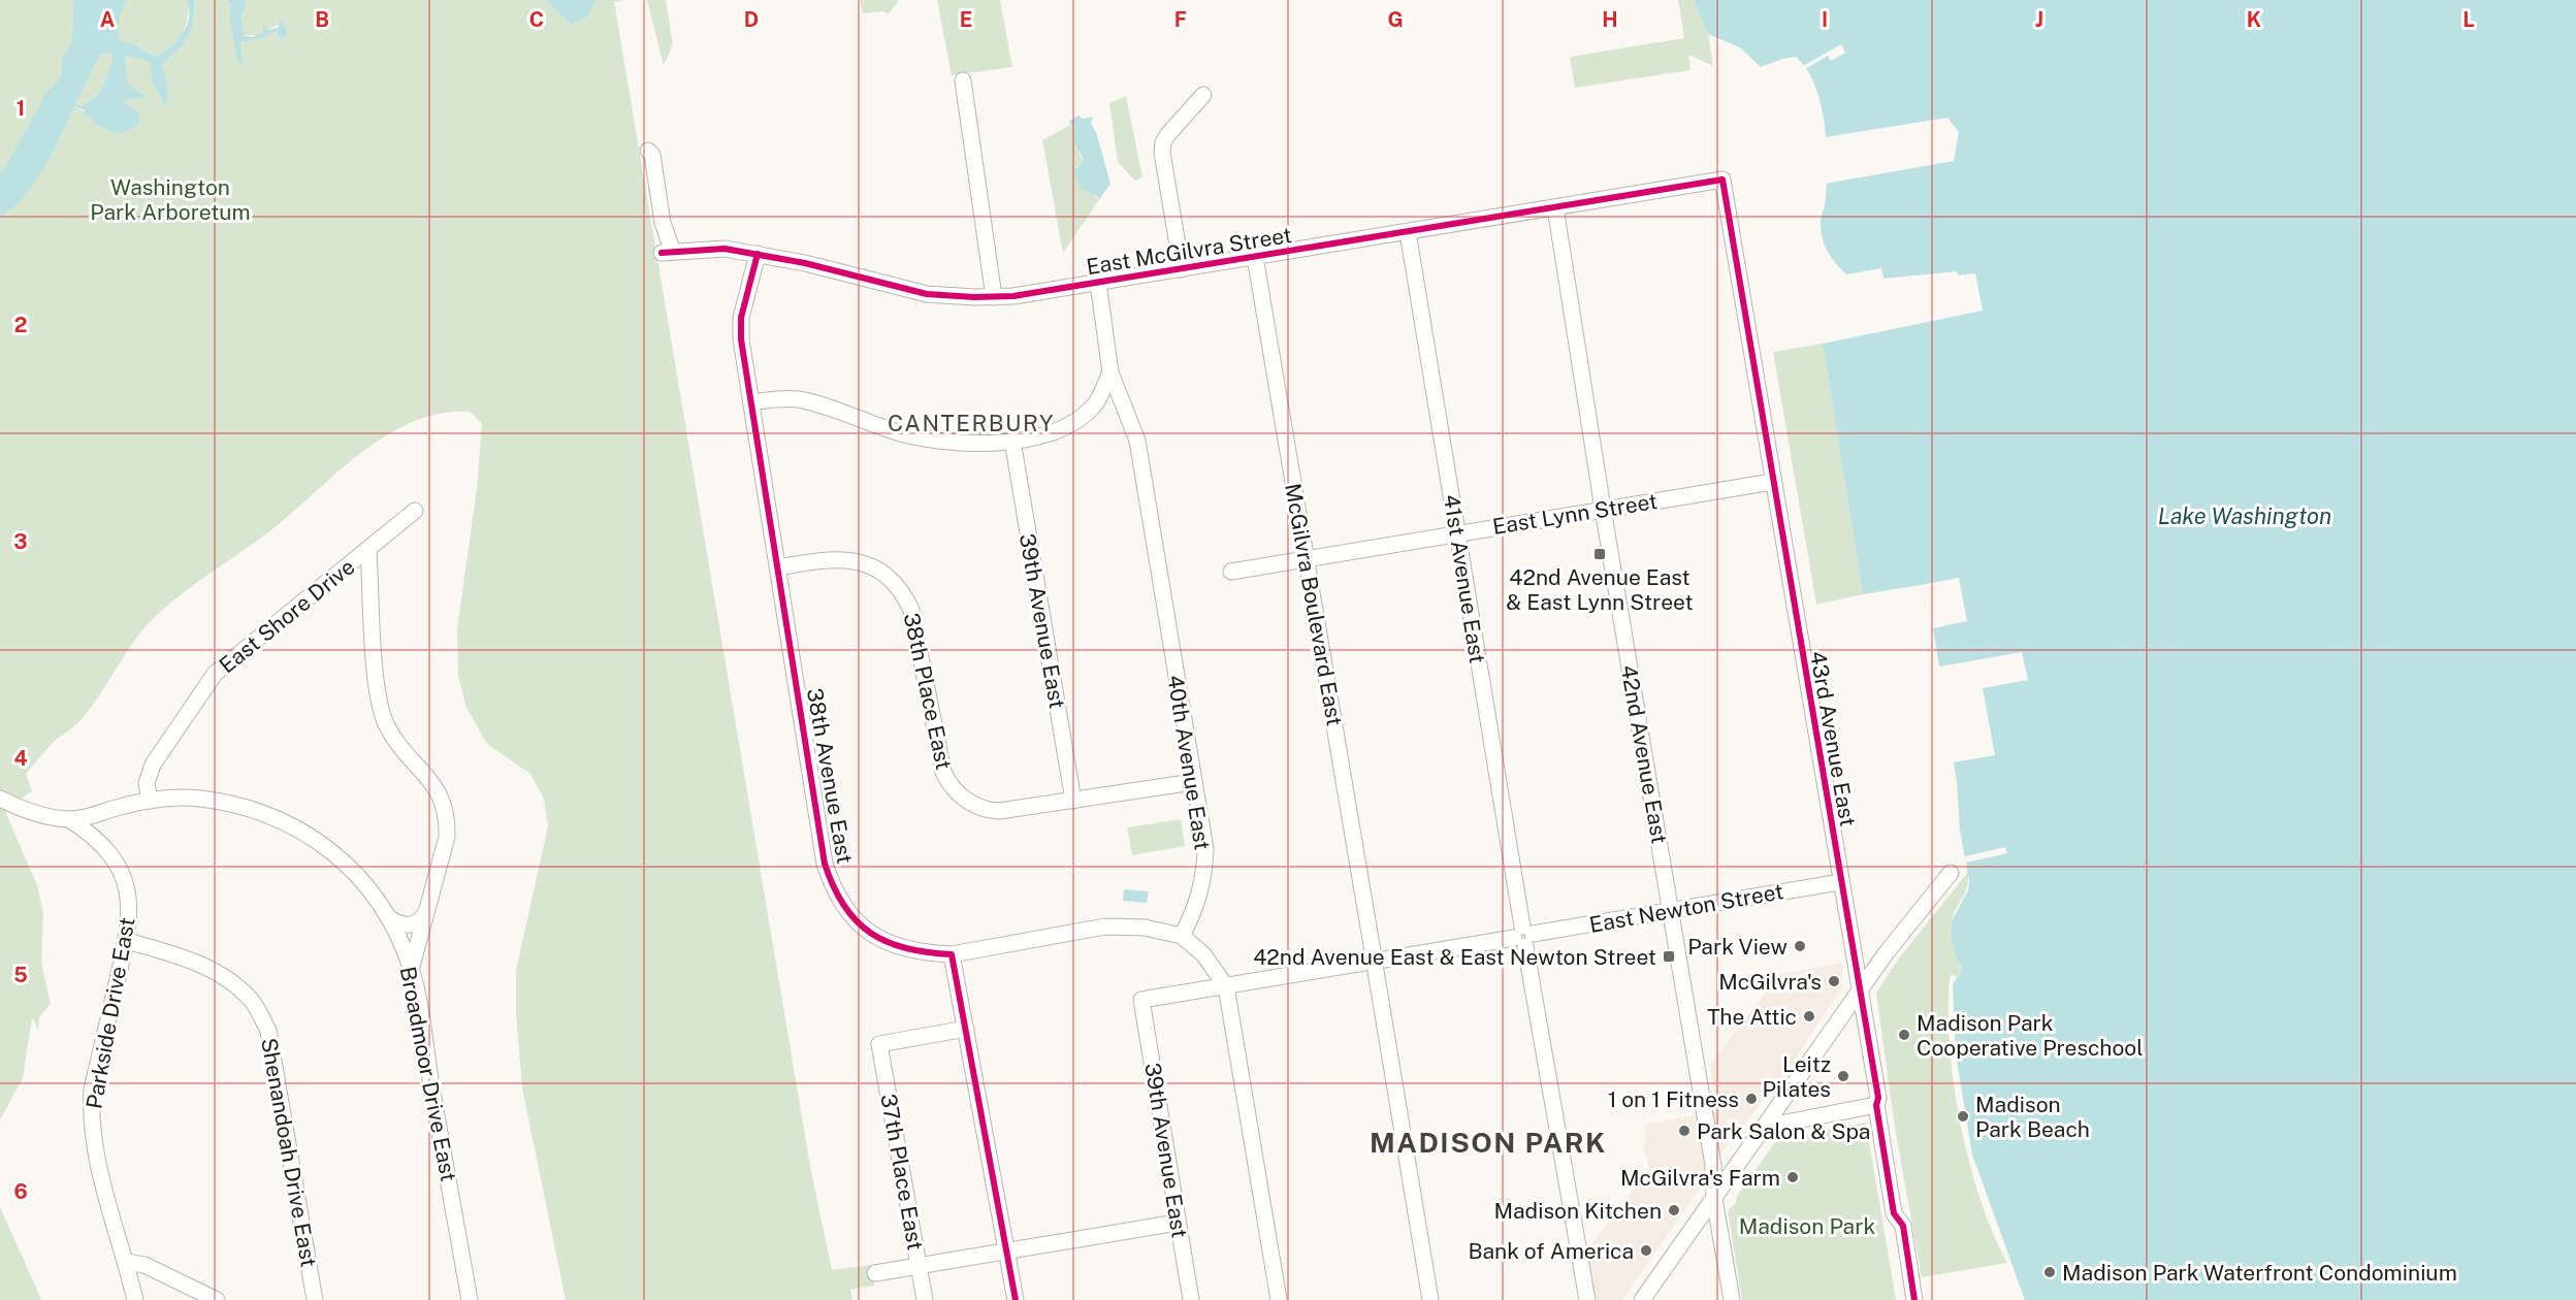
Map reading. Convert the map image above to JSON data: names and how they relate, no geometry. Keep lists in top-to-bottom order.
{
  "streets": {
    "street": [
      "East McGilvra Street",
      "East Lynn Street",
      "41st Avenue East",
      "McGilvra Boulevard East",
      "East Shore Drive",
      "39th Avenue East",
      "38th Place East",
      "43rd Avenue East",
      "42nd Avenue East",
      "40th Avenue East",
      "38th Avenue East",
      "East Newton Street",
      "Parkside Drive East",
      "Broadmoor Drive East",
      "Shenandoah Drive East",
      "37th Place East"
    ]
  },
  "crossings": [
    ["East McGilvra Street", "41st Avenue East"],
    ["East McGilvra Street", "McGilvra Boulevard East"],
    ["East McGilvra Street", "43rd Avenue East"],
    ["East McGilvra Street", "42nd Avenue East"],
    ["East McGilvra Street", "40th Avenue East"],
    ["East McGilvra Street", "38th Avenue East"],
    ["East Lynn Street", "41st Avenue East"],
    ["East Lynn Street", "McGilvra Boulevard East"],
    ["East Lynn Street", "43rd Avenue East"],
    ["East Lynn Street", "42nd Avenue East"],
    ["41st Avenue East", "East Newton Street"],
    ["McGilvra Boulevard East", "East Newton Street"],
    ["East Shore Drive", "Broadmoor Drive East"],
    ["39th Avenue East", "38th Place East"],
    ["39th Avenue East", "East Newton Street"],
    ["38th Place East", "38th Avenue East"],
    ["43rd Avenue East", "East Newton Street"],
    ["42nd Avenue East", "East Newton Street"],
    ["40th Avenue East", "38th Avenue East"],
    ["Parkside Drive East", "Broadmoor Drive East"],
    ["Parkside Drive East", "Shenandoah Drive East"]
  ],
  "districts": ["CANTERBURY", "MADISON PARK"],
  "water": ["Lake Washington"],
  "parks": ["Washington Park Arboretum", "Madison Park"],
  "places": {
    "transit": ["42nd Avenue East & East Lynn Street", "42nd Avenue East & East Newton Street"],
    "other": [
      "Park View",
      "McGilvra's",
      "The Attic",
      "Madison Park Cooperative Preschool",
      "Leitz Pilates",
      "1 on 1 Fitness",
      "Madison Park Beach",
      "Park Salon & Spa",
      "McGilvra's Farm",
      "Madison Kitchen",
      "Bank of America",
      "Madison Park Waterfront Condominium"
    ]
  },
  "grid": {
    "columns": [
      "A",
      "B",
      "C",
      "D",
      "E",
      "F",
      "G",
      "H",
      "I",
      "J",
      "K",
      "L"
    ],
    "rows": [
      "1",
      "2",
      "3",
      "4",
      "5",
      "6"
    ]
  }
}
